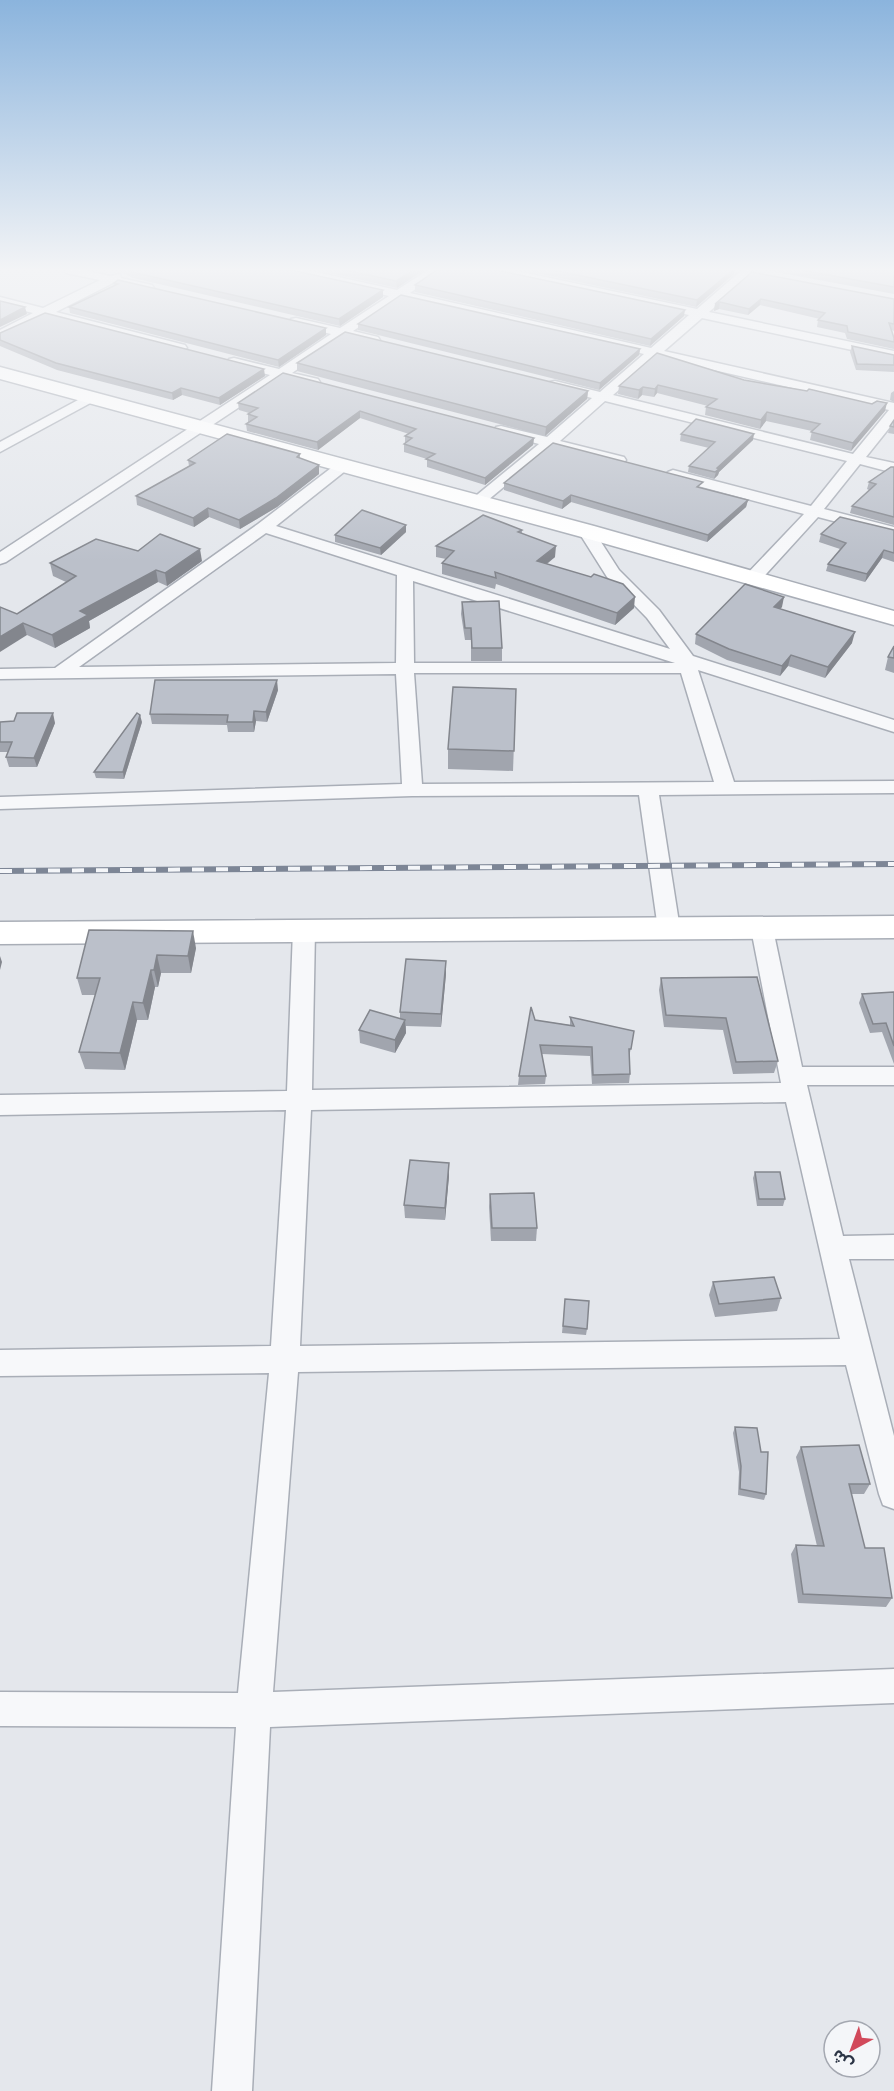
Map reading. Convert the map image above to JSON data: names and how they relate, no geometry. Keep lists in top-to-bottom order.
{
  "north": "bottom left"
}
